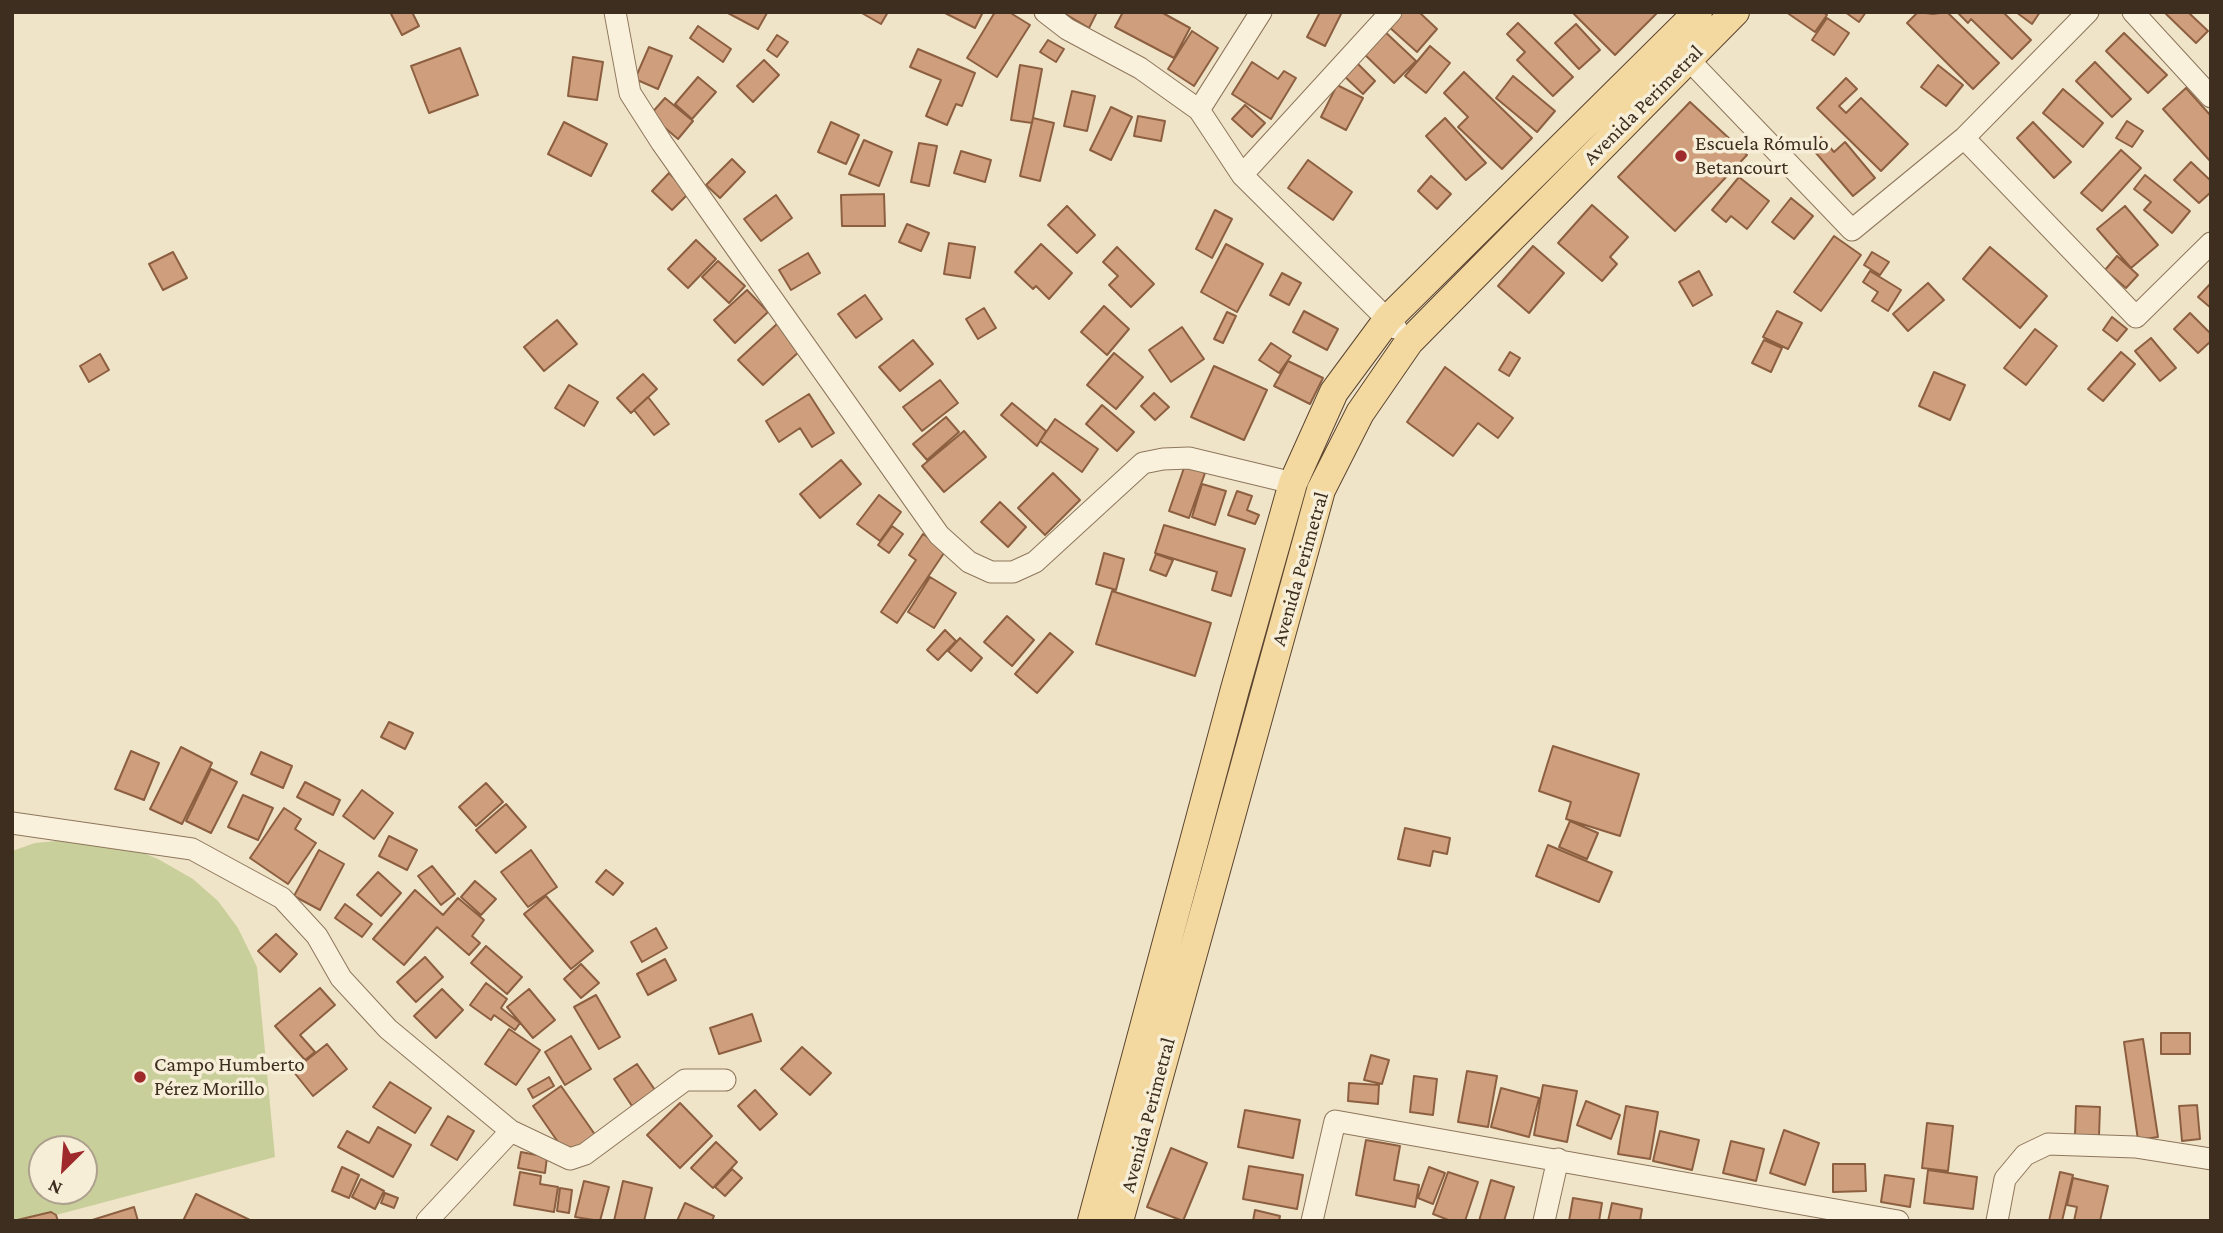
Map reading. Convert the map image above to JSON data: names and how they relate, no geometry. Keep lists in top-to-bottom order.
{
  "streets": {
    "main road": ["Avenida Perimetral"]
  },
  "places": ["Escuela Rómulo Betancourt", "Campo Humberto Pérez Morillo"],
  "north": "bottom left"
}
